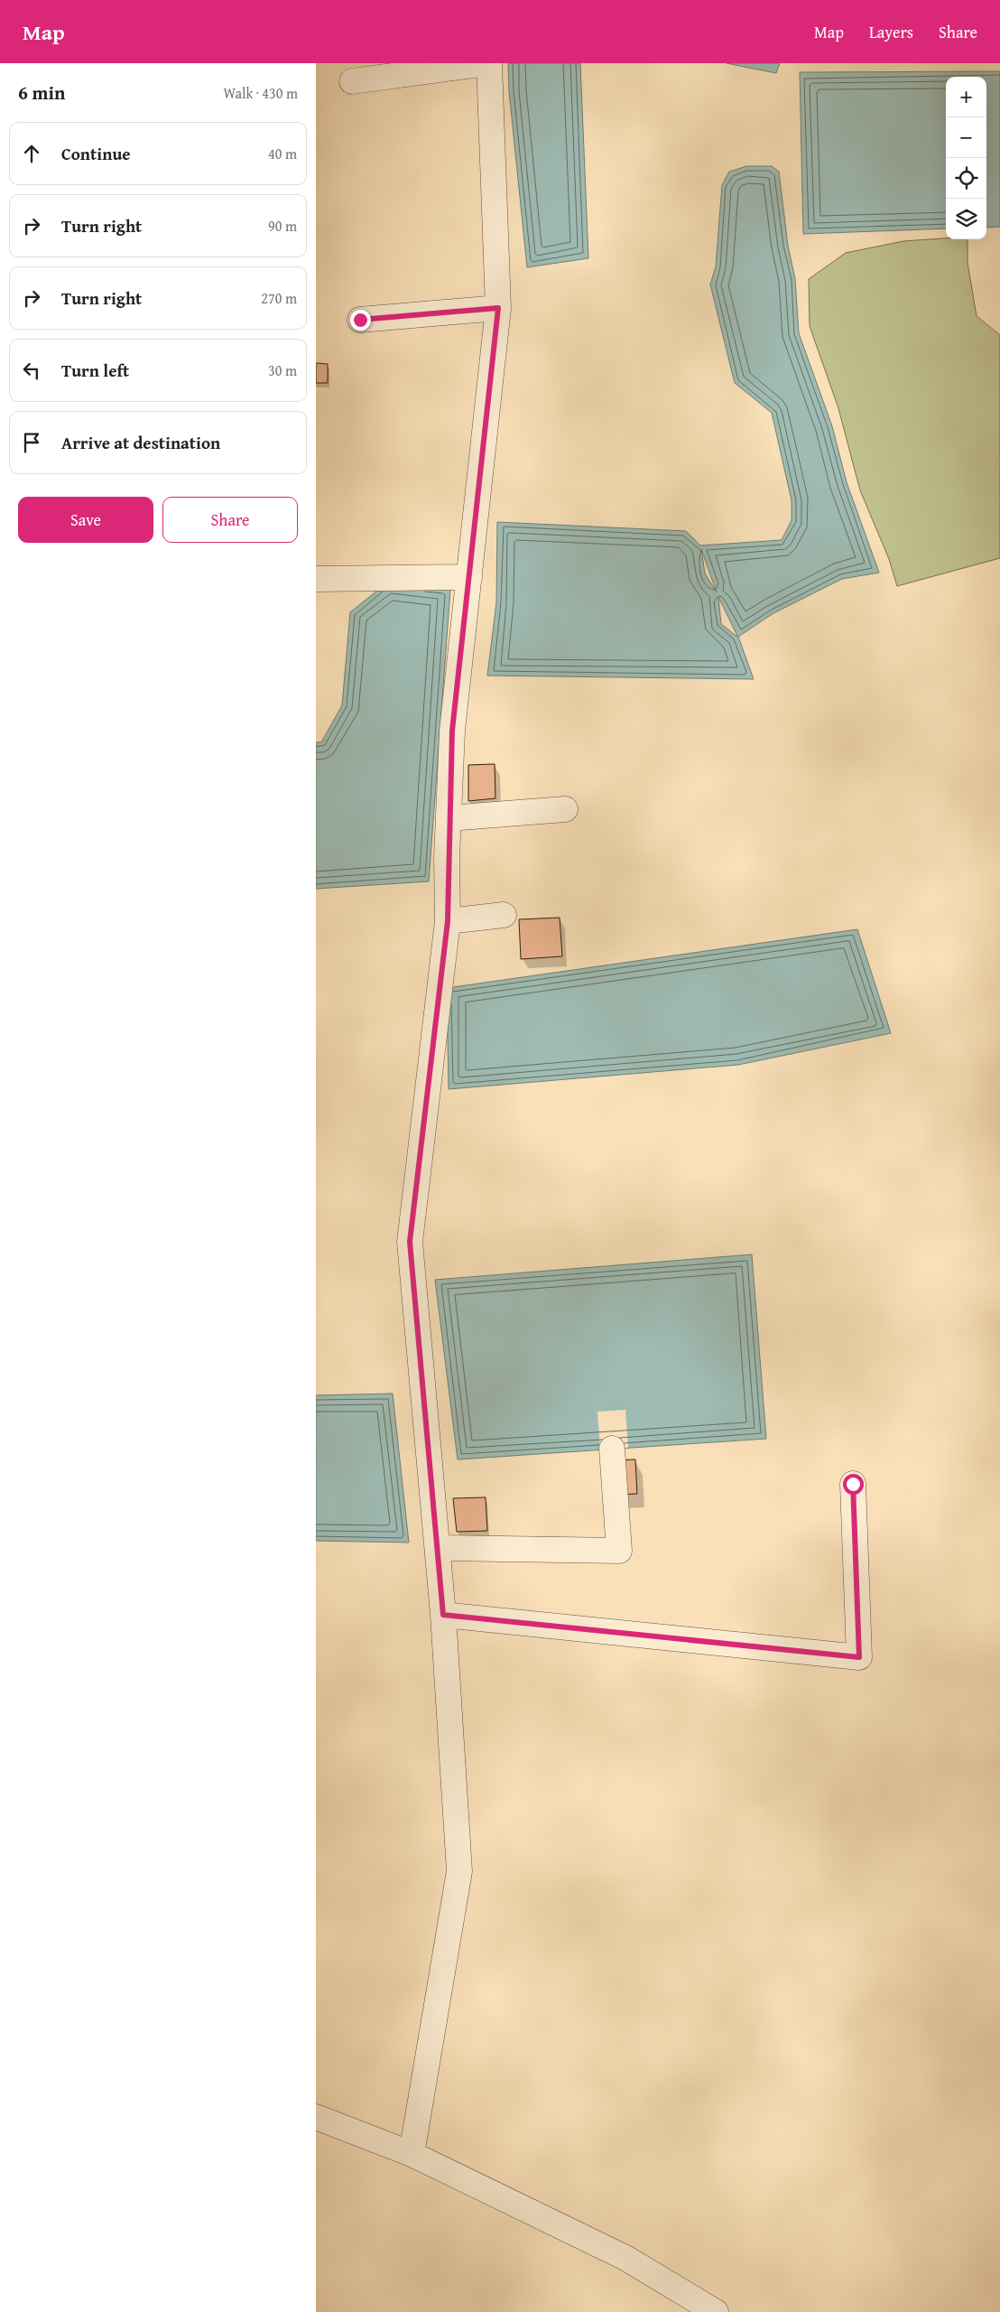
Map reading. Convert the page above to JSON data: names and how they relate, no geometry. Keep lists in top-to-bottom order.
{
  "page": {
    "header": "Map",
    "nav": ["Map", "Layers", "Share"],
    "heading": ["6 min", "Walk · 430 m"],
    "map_buttons": ["+", "−"],
    "list": [
      ["Continue", "40 m"],
      ["Turn right", "90 m"],
      ["Turn right", "270 m"],
      ["Turn left", "30 m"],
      "Arrive at destination"
    ],
    "buttons": ["Save", "Share"]
  }
}
